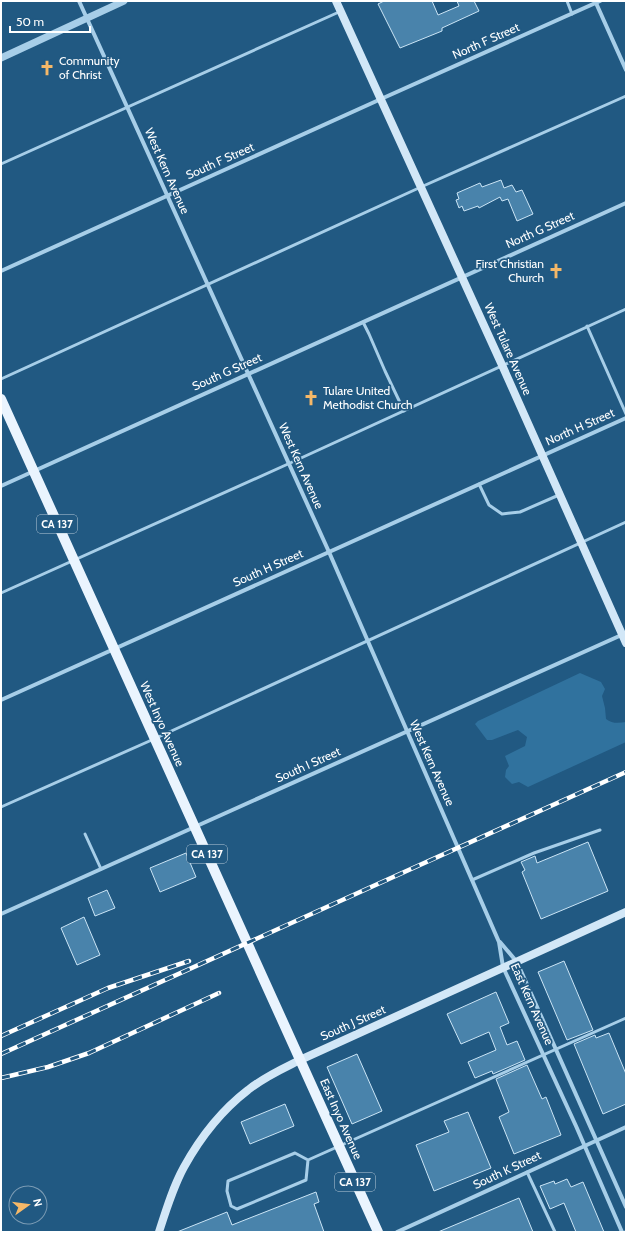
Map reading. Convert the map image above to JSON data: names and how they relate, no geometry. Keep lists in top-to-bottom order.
{
  "streets": {
    "main road": [
      "West Tulare Avenue",
      "CA 137",
      "West Inyo Avenue",
      "South J Street",
      "East Inyo Avenue"
    ],
    "street": [
      "North F Street",
      "South F Street",
      "West Kern Avenue",
      "North G Street",
      "South G Street",
      "North H Street",
      "South H Street",
      "South I Street",
      "East Kern Avenue",
      "South K Street"
    ]
  },
  "crossings": [
    ["North F Street", "South F Street"],
    ["North F Street", "West Tulare Avenue"],
    ["South F Street", "West Kern Avenue"],
    ["South F Street", "West Tulare Avenue"],
    ["West Kern Avenue", "South G Street"],
    ["West Kern Avenue", "South H Street"],
    ["West Kern Avenue", "South I Street"],
    ["West Kern Avenue", "East Kern Avenue"],
    ["North G Street", "West Tulare Avenue"],
    ["North G Street", "South G Street"],
    ["West Tulare Avenue", "South G Street"],
    ["West Tulare Avenue", "North H Street"],
    ["West Tulare Avenue", "South H Street"],
    ["West Tulare Avenue", "South I Street"],
    ["South G Street", "West Inyo Avenue"],
    ["North H Street", "South H Street"],
    ["South H Street", "West Inyo Avenue"],
    ["West Inyo Avenue", "South I Street"],
    ["West Inyo Avenue", "South J Street"],
    ["West Inyo Avenue", "East Inyo Avenue"],
    ["East Kern Avenue", "South J Street"],
    ["East Kern Avenue", "South K Street"],
    ["South J Street", "East Inyo Avenue"]
  ],
  "places": {
    "church": ["Community of Christ", "First Christian Church", "Tulare United Methodist Church"]
  },
  "scale_bar": "50 m",
  "north": "right"
}
